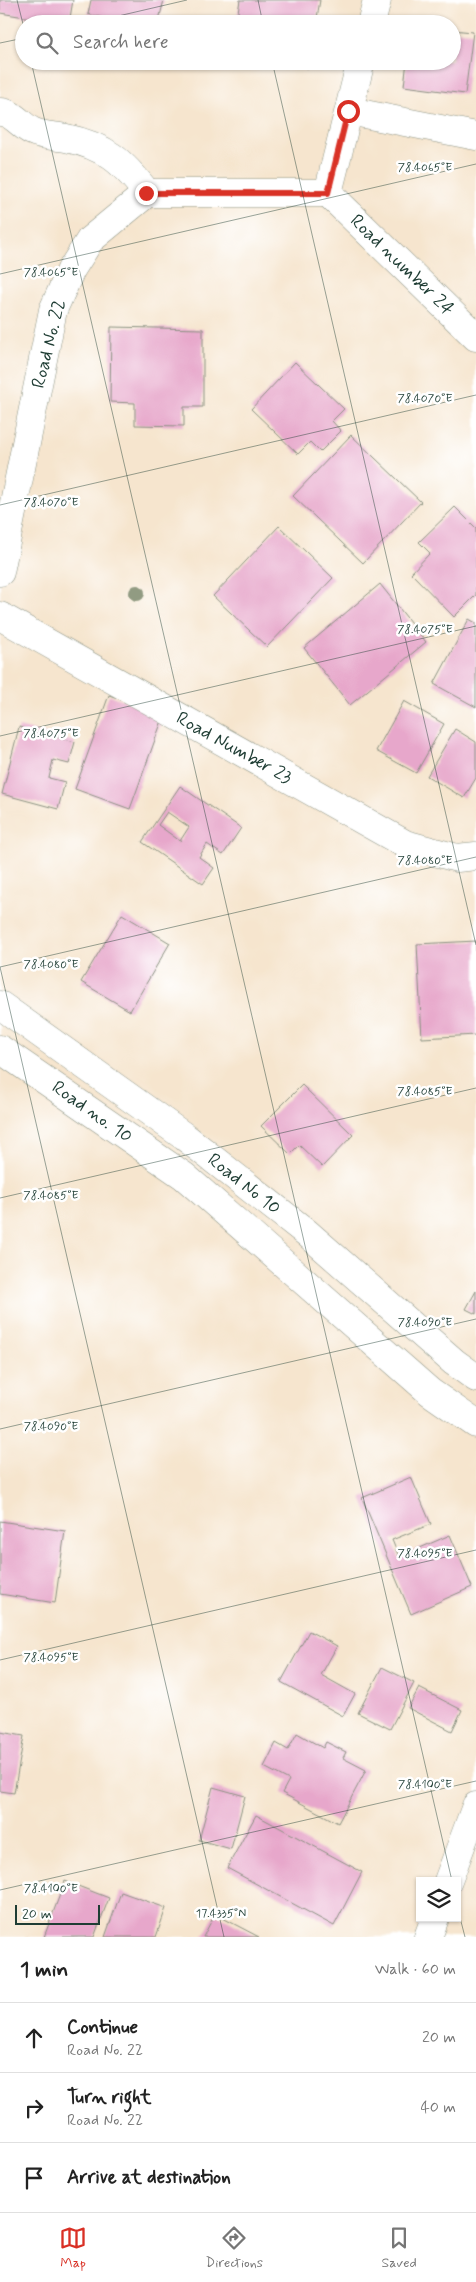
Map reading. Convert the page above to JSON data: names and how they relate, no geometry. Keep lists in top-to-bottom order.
{
  "streets": {
    "street": [
      "Road number 24",
      "Road No. 22",
      "Road Number 23",
      "Road no. 10",
      "Road No 10"
    ]
  },
  "crossings": [
    ["Road no. 10", "Road No 10"]
  ],
  "scale_bar": "20 m",
  "page": {
    "search": "Search here",
    "scale": "20 m",
    "heading": ["1 min", "Walk · 60 m"],
    "list": [
      ["Continue", "Road No. 22", "20 m"],
      ["Turn right", "Road No. 22", "40 m"],
      "Arrive at destination"
    ],
    "nav": ["Map", "Directions", "Saved"]
  },
  "coordinates": [
    "78.4065°E",
    "78.4070°E",
    "78.4075°E",
    "78.4080°E",
    "78.4085°E",
    "78.4090°E",
    "78.4095°E",
    "78.4100°E",
    "17.4335°N"
  ]
}
